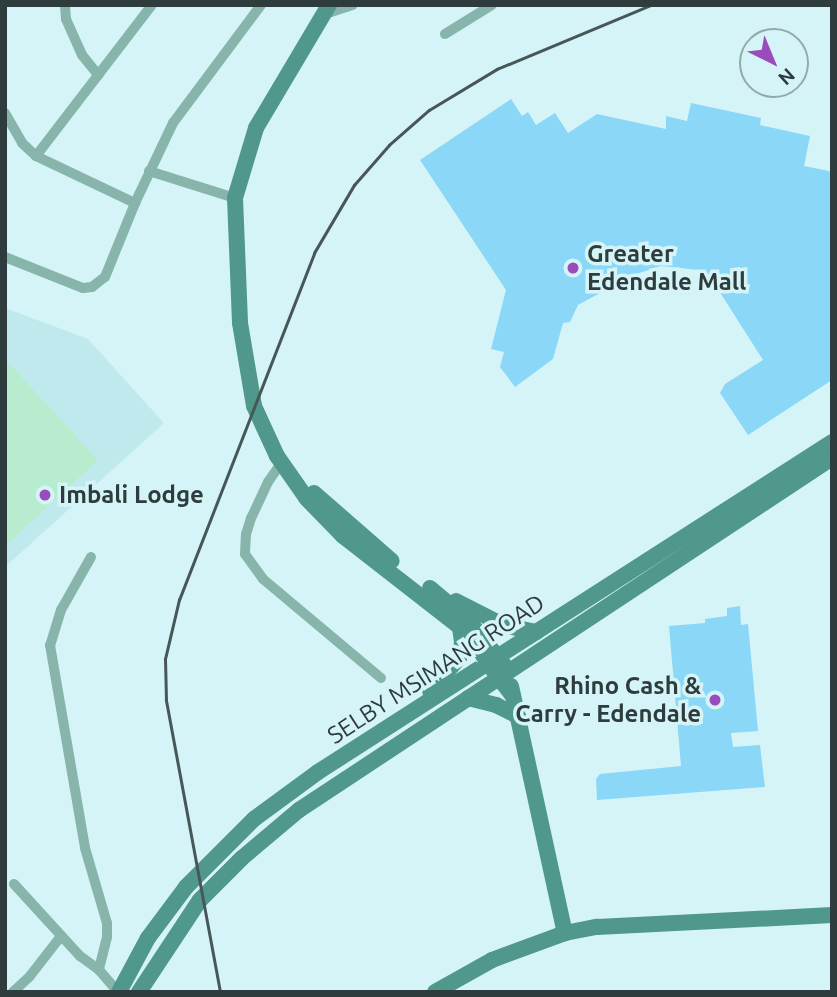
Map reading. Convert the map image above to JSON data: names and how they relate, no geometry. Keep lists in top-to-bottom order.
{
  "streets": {
    "main road": ["SELBY MSIMANG ROAD"]
  },
  "places": ["Greater Edendale Mall", "Imbali Lodge", "Rhino Cash & Carry - Edendale"],
  "north": "bottom right"
}
